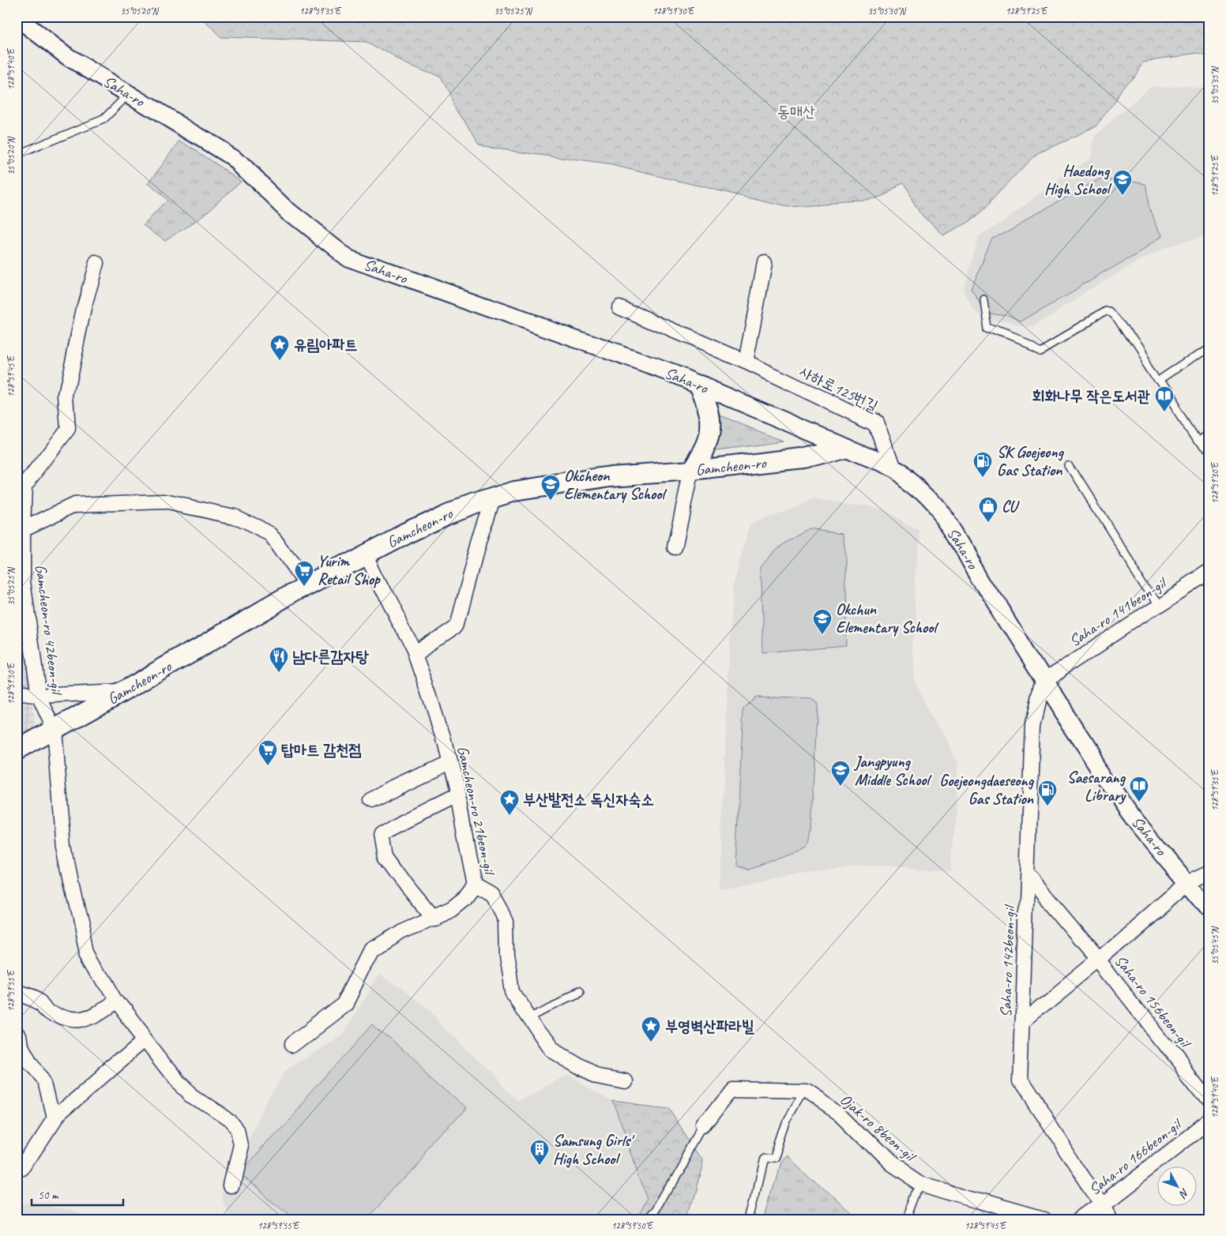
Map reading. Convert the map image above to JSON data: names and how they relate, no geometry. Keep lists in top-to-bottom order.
{
  "streets": {
    "main road": ["Gamcheon-ro"],
    "street": [
      "Saha-ro",
      "사하로125번길",
      "Saha-ro 141beon-gil",
      "Gamcheon-ro 42beon-gil",
      "Gamcheon-ro 21beon-gil",
      "Saha-ro 142beon-gil",
      "Saha-ro 156beon-gil",
      "Ojak-ro 8beon-gil",
      "Saha-ro 166beon-gil"
    ]
  },
  "crossings": [
    ["Saha-ro", "사하로125번길"],
    ["Saha-ro", "Gamcheon-ro"],
    ["Saha-ro", "Saha-ro 141beon-gil"],
    ["Saha-ro", "Saha-ro 142beon-gil"],
    ["Saha-ro", "Saha-ro 156beon-gil"],
    ["Gamcheon-ro", "Gamcheon-ro 42beon-gil"],
    ["Gamcheon-ro", "Gamcheon-ro 21beon-gil"],
    ["Saha-ro 141beon-gil", "Saha-ro 142beon-gil"],
    ["Saha-ro 142beon-gil", "Saha-ro 156beon-gil"],
    ["Saha-ro 142beon-gil", "Saha-ro 166beon-gil"]
  ],
  "parks": ["동매산"],
  "places": {
    "school or university": [
      "Haedong High School",
      "Okcheon Elementary School",
      "Okchun Elementary School",
      "Jangpyung Middle School"
    ],
    "place": ["유림아파트", "부산발전소 독신자숙소", "부영벽산파라빌"],
    "library": ["회화나무 작은도서관", "Saesarang Library"],
    "fuel station": ["SK Goejeong Gas Station", "Goejeongdaeseong Gas Station"],
    "shop": ["CU"],
    "supermarket": ["Yurim Retail Shop", "탑마트 감천점"],
    "restaurant": ["남다른감자탕"],
    "building": ["Samsung Girls' High School"]
  },
  "scale_bar": "50 m",
  "north": "bottom right",
  "coordinates": [
    "35°05'20\"N",
    "128°59'35\"E",
    "35°05'25\"N",
    "128°59'30\"E",
    "35°05'30\"N",
    "128°59'25\"E",
    "128°59'40\"E",
    "35°05'35\"N",
    "128°59'45\"E",
    "128°59'50\"E",
    "35°05'45\"N",
    "128°59'55\"E"
  ]
}
